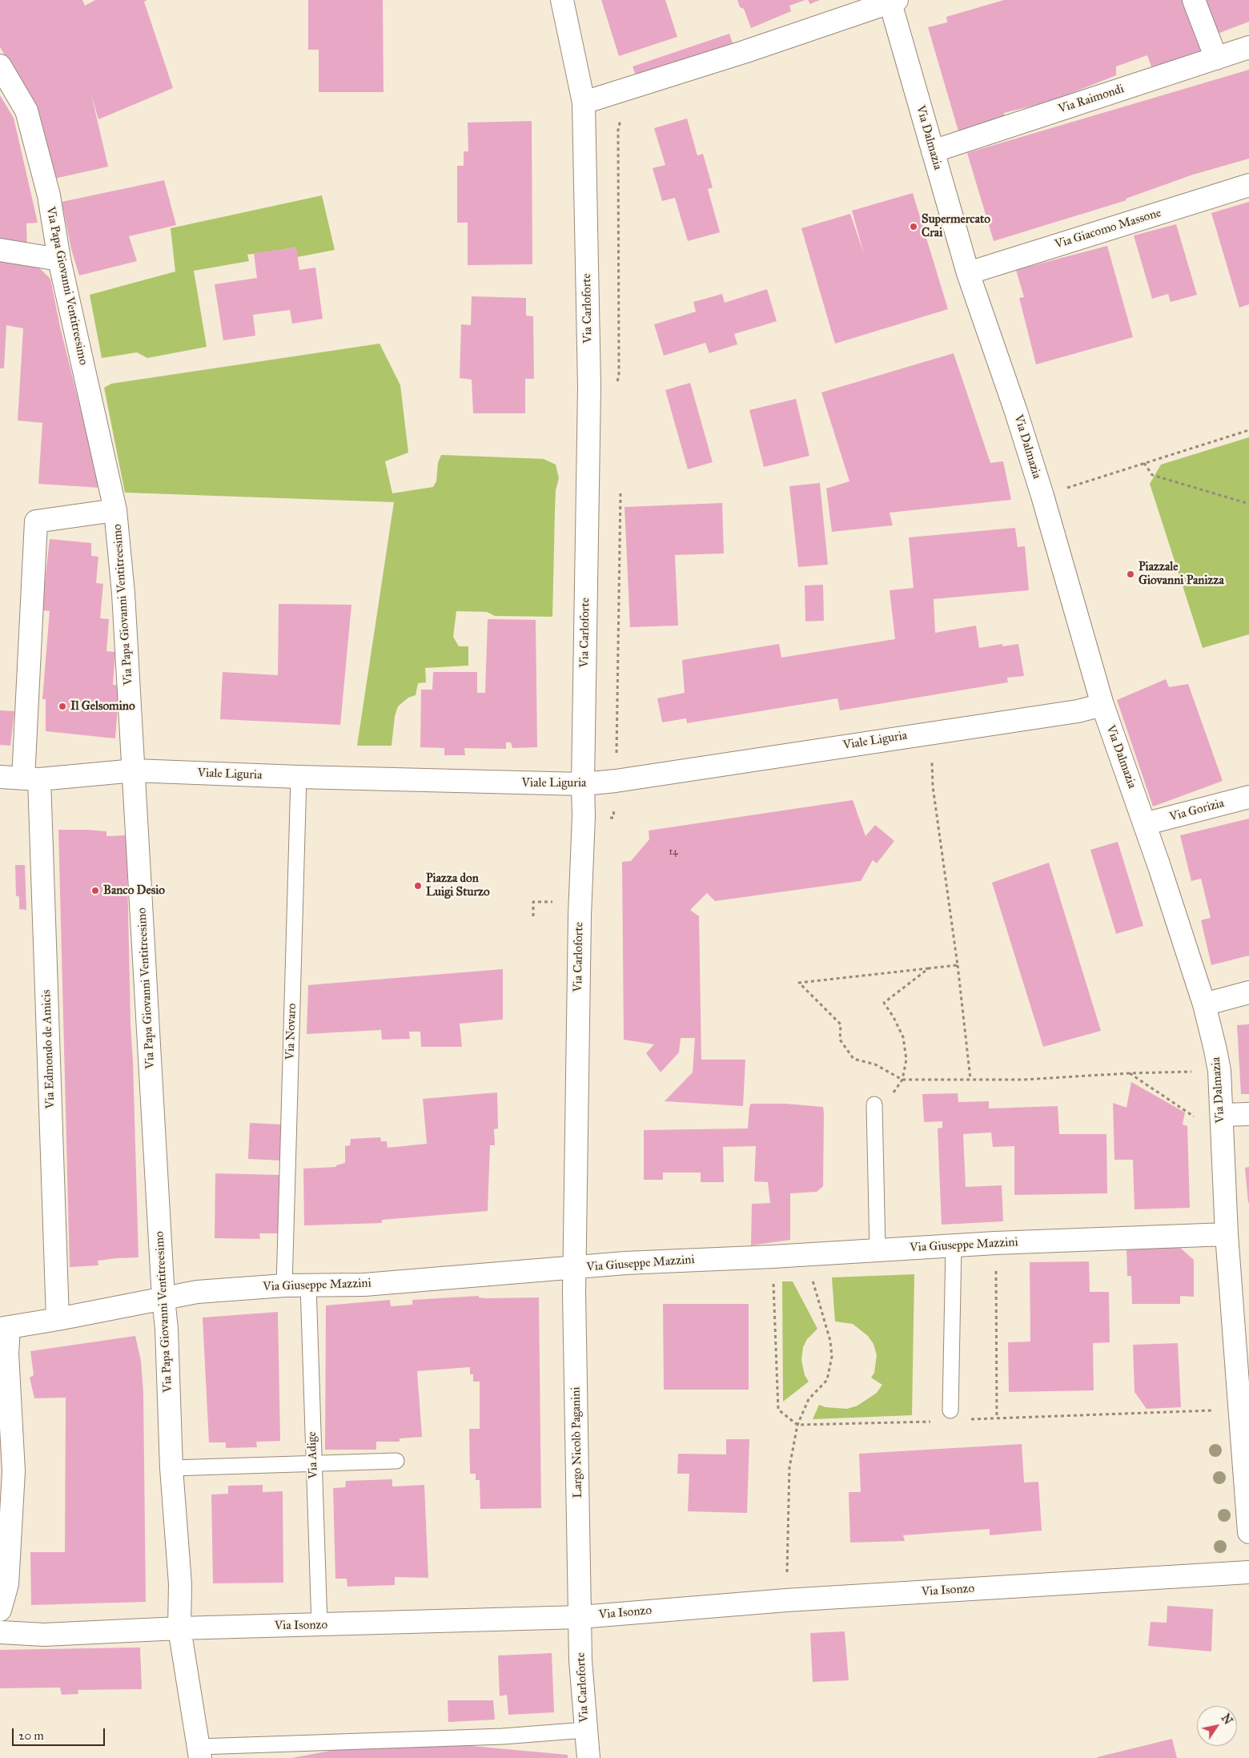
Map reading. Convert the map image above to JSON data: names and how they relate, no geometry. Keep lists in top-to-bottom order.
{
  "streets": {
    "street": [
      "Via Raimondi",
      "Via Dalmazia",
      "Via Giacomo Massone",
      "Via Papa Giovanni Ventitreesimo",
      "Via Carloforte",
      "Viale Liguria",
      "Via Gorizia",
      "Via Edmondo de Amicis",
      "Via Giuseppe Mazzini",
      "Largo Nicolò Paganini",
      "Via Isonzo"
    ],
    "lane": ["Via Novaro", "Via Adige"]
  },
  "crossings": [
    ["Via Raimondi", "Via Dalmazia"],
    ["Via Dalmazia", "Via Giacomo Massone"],
    ["Via Dalmazia", "Viale Liguria"],
    ["Via Dalmazia", "Via Gorizia"],
    ["Via Dalmazia", "Via Giuseppe Mazzini"],
    ["Via Papa Giovanni Ventitreesimo", "Viale Liguria"],
    ["Via Papa Giovanni Ventitreesimo", "Via Edmondo de Amicis"],
    ["Via Papa Giovanni Ventitreesimo", "Via Giuseppe Mazzini"],
    ["Via Papa Giovanni Ventitreesimo", "Via Isonzo"],
    ["Via Carloforte", "Viale Liguria"],
    ["Via Carloforte", "Via Giuseppe Mazzini"],
    ["Via Carloforte", "Largo Nicolò Paganini"],
    ["Via Carloforte", "Via Isonzo"],
    ["Viale Liguria", "Via Novaro"],
    ["Viale Liguria", "Via Edmondo de Amicis"],
    ["Via Novaro", "Via Giuseppe Mazzini"],
    ["Via Edmondo de Amicis", "Via Giuseppe Mazzini"],
    ["Via Giuseppe Mazzini", "Largo Nicolò Paganini"],
    ["Via Giuseppe Mazzini", "Via Adige"],
    ["Largo Nicolò Paganini", "Via Isonzo"],
    ["Via Adige", "Via Isonzo"]
  ],
  "places": [
    "Supermercato Crai",
    "Piazzale Giovanni Panizza",
    "Il Gelsomino",
    "Piazza don Luigi Sturzo",
    "Banco Desio"
  ],
  "house_numbers": ["14"],
  "scale_bar": "20 m",
  "north": "top right"
}
